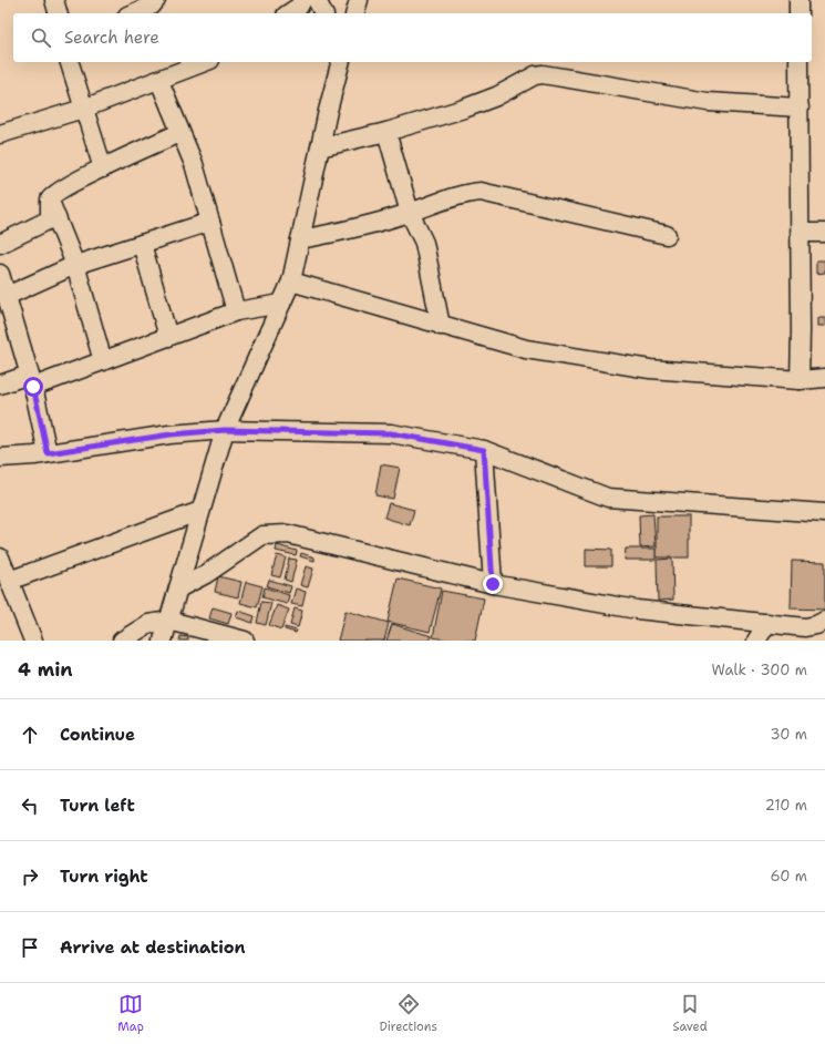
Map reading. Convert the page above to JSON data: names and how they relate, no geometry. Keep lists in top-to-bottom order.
{
  "page": {
    "search": "Search here",
    "heading": ["4 min", "Walk · 300 m"],
    "list": [
      ["Continue", "30 m"],
      ["Turn left", "210 m"],
      ["Turn right", "60 m"],
      "Arrive at destination"
    ],
    "nav": ["Map", "Directions", "Saved"]
  }
}
